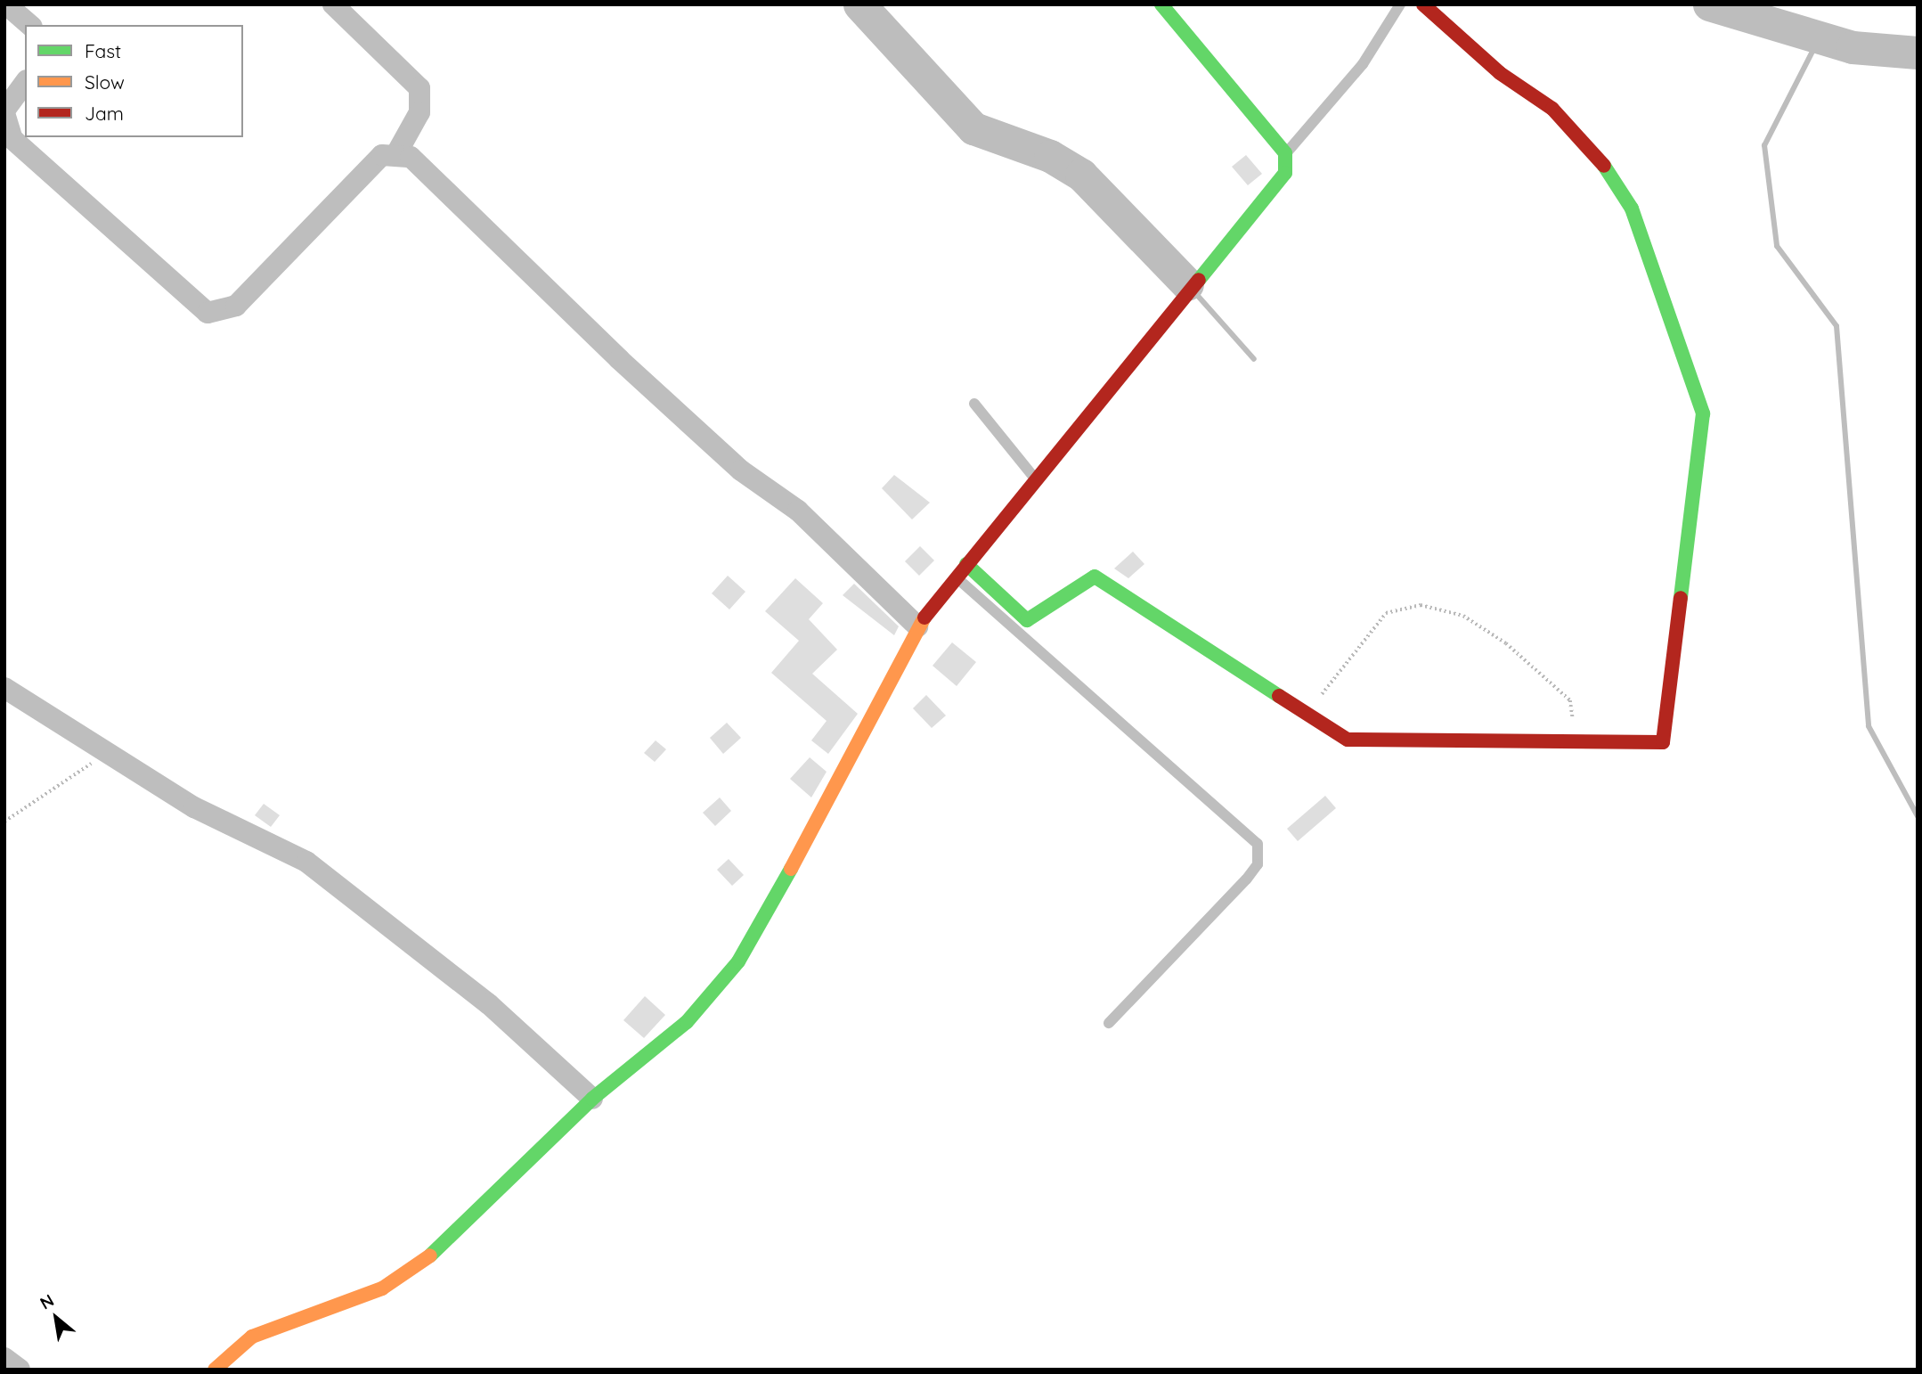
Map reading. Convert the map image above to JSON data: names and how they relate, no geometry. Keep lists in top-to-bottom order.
{
  "legend": ["Fast", "Slow", "Jam"],
  "north": "top left"
}
